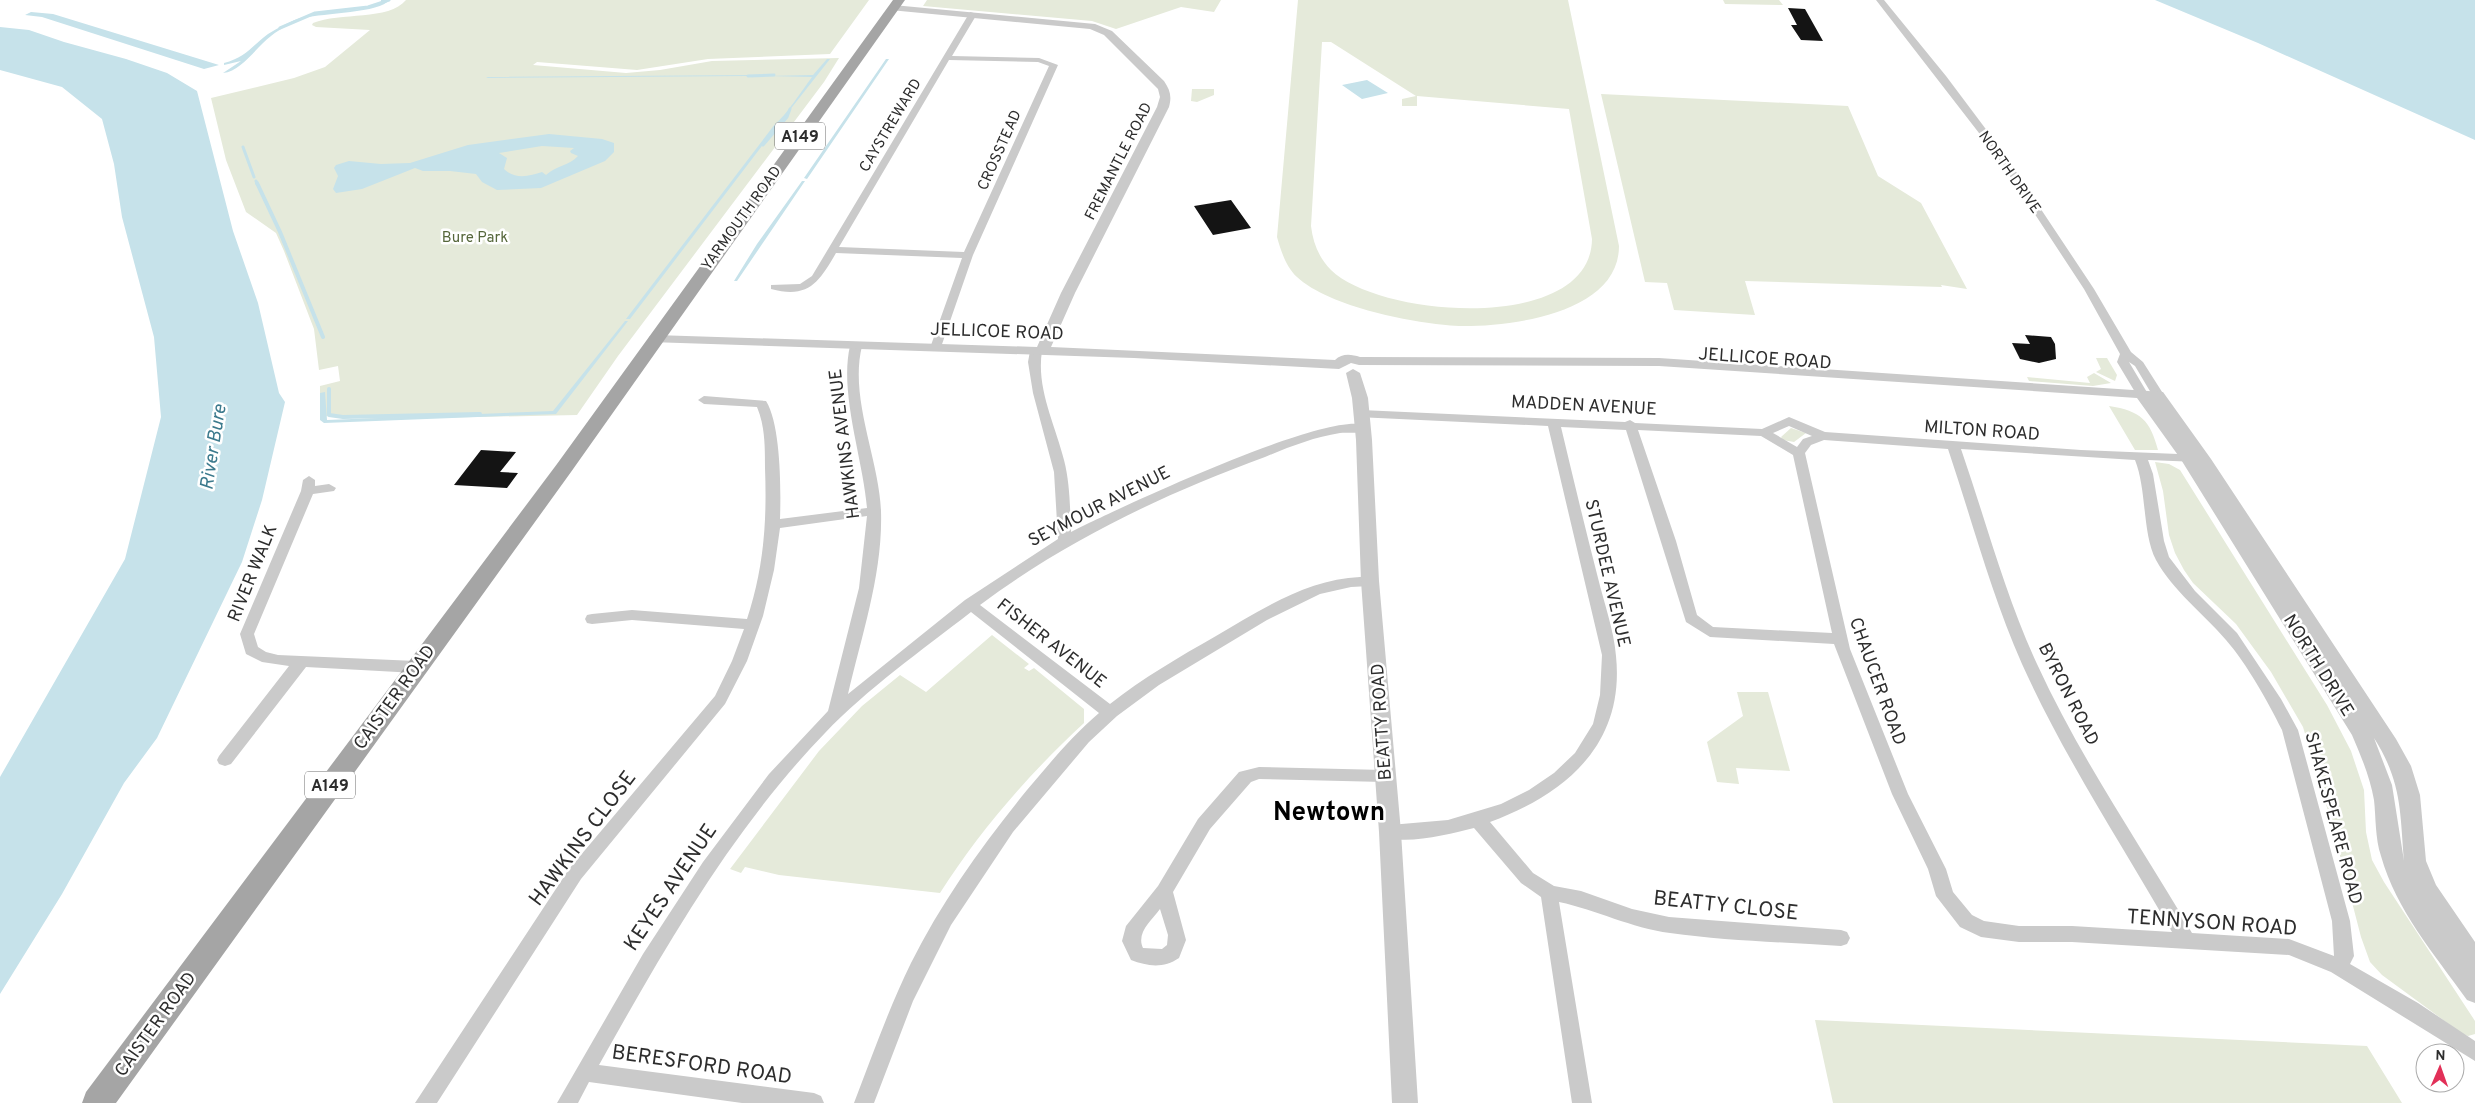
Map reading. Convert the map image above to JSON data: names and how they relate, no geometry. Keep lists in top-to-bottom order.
{
  "streets": {
    "main road": ["A149", "YARMOUTH ROAD", "CAISTER ROAD"],
    "street": [
      "CAYSTREWARD",
      "CROSSTEAD",
      "FREMANTLE ROAD",
      "NORTH DRIVE",
      "JELLICOE ROAD",
      "MADDEN AVENUE",
      "MILTON ROAD",
      "HAWKINS AVENUE",
      "SEYMOUR AVENUE",
      "RIVER WALK",
      "STURDEE AVENUE",
      "FISHER AVENUE",
      "CHAUCER ROAD",
      "BYRON ROAD",
      "BEATTY ROAD",
      "SHAKESPEARE ROAD",
      "HAWKINS CLOSE",
      "KEYES AVENUE",
      "BEATTY CLOSE",
      "TENNYSON ROAD",
      "BERESFORD ROAD"
    ]
  },
  "crossings": [
    ["CAYSTREWARD", "CROSSTEAD"],
    ["CAYSTREWARD", "FREMANTLE ROAD"],
    ["CROSSTEAD", "JELLICOE ROAD"],
    ["FREMANTLE ROAD", "YARMOUTH ROAD"],
    ["FREMANTLE ROAD", "JELLICOE ROAD"],
    ["NORTH DRIVE", "JELLICOE ROAD"],
    ["NORTH DRIVE", "MILTON ROAD"],
    ["YARMOUTH ROAD", "JELLICOE ROAD"],
    ["YARMOUTH ROAD", "CAISTER ROAD"],
    ["JELLICOE ROAD", "HAWKINS AVENUE"],
    ["JELLICOE ROAD", "CAISTER ROAD"],
    ["JELLICOE ROAD", "BEATTY ROAD"],
    ["MADDEN AVENUE", "MILTON ROAD"],
    ["MADDEN AVENUE", "SEYMOUR AVENUE"],
    ["MADDEN AVENUE", "STURDEE AVENUE"],
    ["MADDEN AVENUE", "CHAUCER ROAD"],
    ["MADDEN AVENUE", "BEATTY ROAD"],
    ["MILTON ROAD", "BYRON ROAD"],
    ["MILTON ROAD", "SHAKESPEARE ROAD"],
    ["HAWKINS AVENUE", "SEYMOUR AVENUE"],
    ["HAWKINS AVENUE", "KEYES AVENUE"],
    ["SEYMOUR AVENUE", "FISHER AVENUE"],
    ["SEYMOUR AVENUE", "BEATTY ROAD"],
    ["SEYMOUR AVENUE", "KEYES AVENUE"],
    ["RIVER WALK", "CAISTER ROAD"],
    ["STURDEE AVENUE", "BEATTY ROAD"],
    ["STURDEE AVENUE", "BEATTY CLOSE"],
    ["CHAUCER ROAD", "TENNYSON ROAD"],
    ["BYRON ROAD", "TENNYSON ROAD"],
    ["SHAKESPEARE ROAD", "TENNYSON ROAD"],
    ["KEYES AVENUE", "BERESFORD ROAD"]
  ],
  "districts": ["Newtown"],
  "water": ["River Bure"],
  "parks": ["Bure Park"],
  "north": "top"
}
